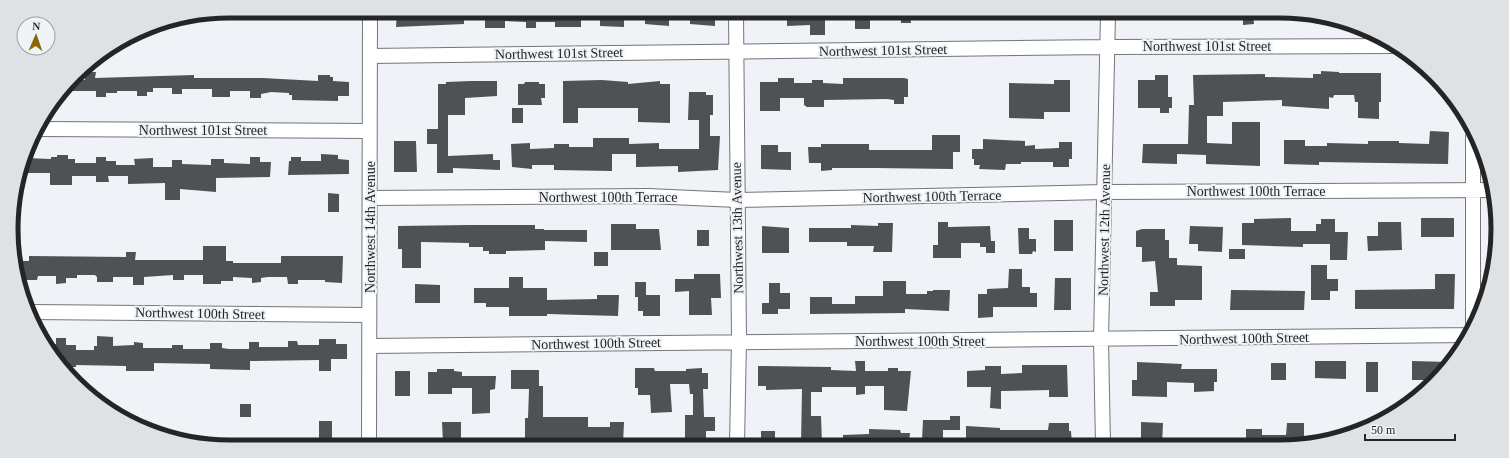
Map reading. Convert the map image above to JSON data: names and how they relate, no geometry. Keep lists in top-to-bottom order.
{
  "streets": {
    "street": [
      "Northwest 101st Street",
      "Northwest 100th Terrace",
      "Northwest 14th Avenue",
      "Northwest 13th Avenue",
      "Northwest 12th Avenue",
      "Northwest 100th Street"
    ]
  },
  "crossings": [
    ["Northwest 101st Street", "Northwest 14th Avenue"],
    ["Northwest 101st Street", "Northwest 13th Avenue"],
    ["Northwest 101st Street", "Northwest 12th Avenue"],
    ["Northwest 100th Terrace", "Northwest 14th Avenue"],
    ["Northwest 100th Terrace", "Northwest 13th Avenue"],
    ["Northwest 100th Terrace", "Northwest 12th Avenue"],
    ["Northwest 14th Avenue", "Northwest 100th Street"],
    ["Northwest 13th Avenue", "Northwest 100th Street"],
    ["Northwest 12th Avenue", "Northwest 100th Street"]
  ],
  "scale_bar": "50 m",
  "north": "top"
}
